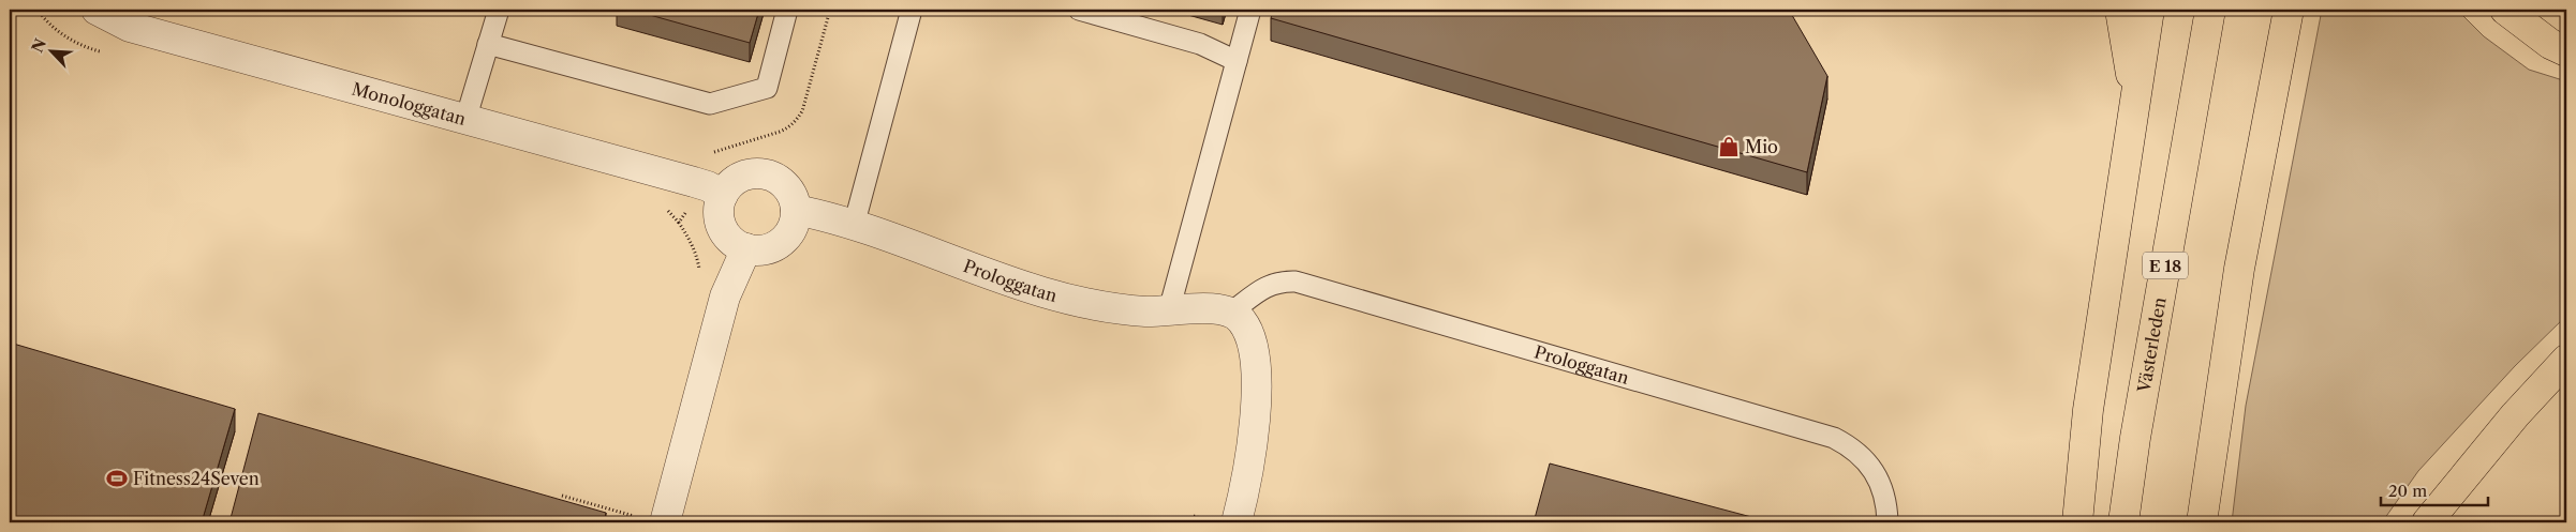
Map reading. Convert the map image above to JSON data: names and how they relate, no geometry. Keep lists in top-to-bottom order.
{
  "streets": {
    "highway": ["E 18", "Västerleden"],
    "street": ["Monologgatan", "Prologgatan"]
  },
  "crossings": [
    ["Monologgatan", "Prologgatan"]
  ],
  "places": {
    "shop": ["Mio"],
    "sports": ["Fitness24Seven"]
  },
  "scale_bar": "20 m",
  "north": "top left"
}
